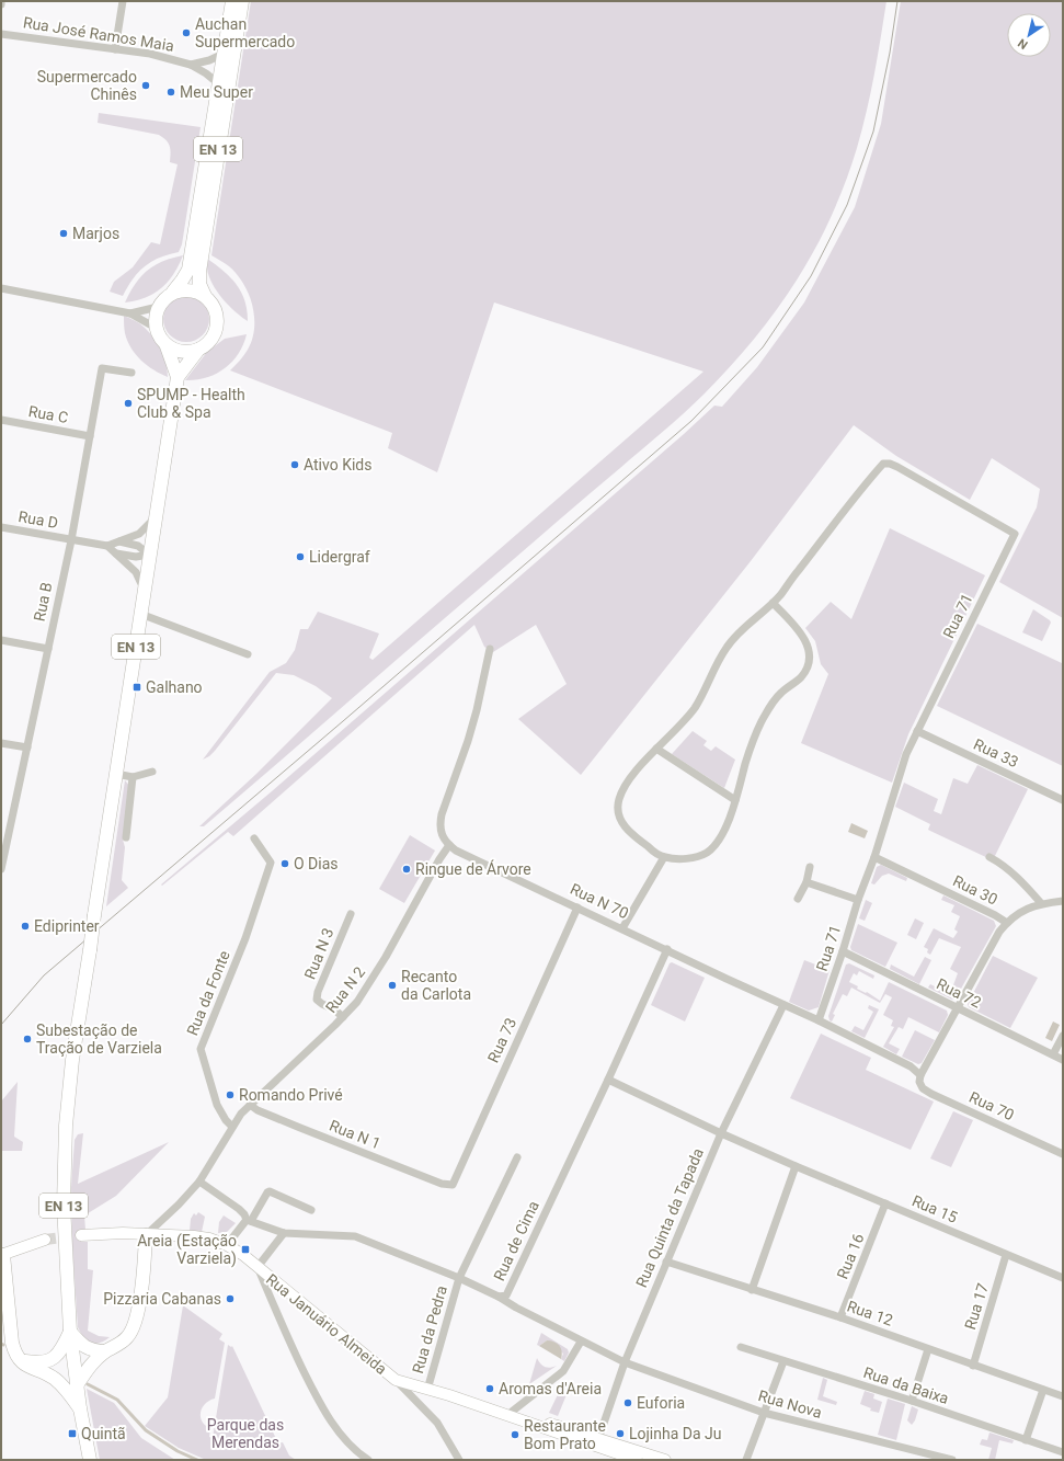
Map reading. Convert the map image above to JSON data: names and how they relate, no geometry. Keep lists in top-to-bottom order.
{
  "streets": {
    "main road": ["EN 13"],
    "street": [
      "Rua José Ramos Maia",
      "Rua C",
      "Rua D",
      "Rua B",
      "Rua 71",
      "Rua 33",
      "Rua 30",
      "Rua N 70",
      "Rua N 3",
      "Rua N 2",
      "Rua da Fonte",
      "Rua 72",
      "Rua 73",
      "Rua 70",
      "Rua N 1",
      "Rua 15",
      "Rua Quinta da Tapada",
      "Rua de Cima",
      "Rua 16",
      "Rua 17",
      "Rua 12",
      "Rua Januário Almeida",
      "Rua da Pedra",
      "Rua da Baixa",
      "Rua Nova"
    ]
  },
  "crossings": [
    ["Rua José Ramos Maia", "EN 13"],
    ["Rua C", "Rua B"],
    ["Rua D", "Rua B"],
    ["Rua 71", "Rua 33"],
    ["Rua 71", "Rua 30"],
    ["Rua 71", "Rua N 70"],
    ["Rua 71", "Rua 72"],
    ["Rua N 70", "Rua N 2"],
    ["Rua N 70", "Rua 73"],
    ["Rua N 70", "Rua 70"],
    ["Rua N 70", "Rua Quinta da Tapada"],
    ["Rua N 70", "Rua de Cima"],
    ["Rua N 3", "Rua N 2"],
    ["Rua N 2", "Rua da Fonte"],
    ["Rua N 2", "Rua N 1"],
    ["Rua 73", "Rua N 1"],
    ["Rua 15", "Rua Quinta da Tapada"],
    ["Rua 15", "Rua de Cima"],
    ["Rua 15", "Rua 16"],
    ["Rua 15", "Rua 17"],
    ["Rua Quinta da Tapada", "Rua 12"],
    ["Rua Quinta da Tapada", "Rua Nova"],
    ["Rua de Cima", "Rua Januário Almeida"],
    ["Rua de Cima", "Rua da Pedra"],
    ["Rua de Cima", "Rua Nova"],
    ["Rua 16", "Rua 12"],
    ["Rua 17", "Rua 12"]
  ],
  "parks": ["Parque das Merendas"],
  "places": {
    "other": [
      "Auchan Supermercado",
      "Supermercado Chinês",
      "Meu Super",
      "Marjos",
      "SPUMP - Health Club & Spa",
      "Ativo Kids",
      "Lidergraf",
      "O Dias",
      "Ringue de Árvore",
      "Ediprinter",
      "Recanto da Carlota",
      "Subestação de Tração de Varziela",
      "Romando Privé",
      "Pizzaria Cabanas",
      "Aromas d'Areia",
      "Euforia",
      "Lojinha Da Ju",
      "Restaurante Bom Prato"
    ],
    "transit": ["Galhano", "Areia (Estação Varziela)", "Quintã"]
  },
  "north": "bottom left"
}
